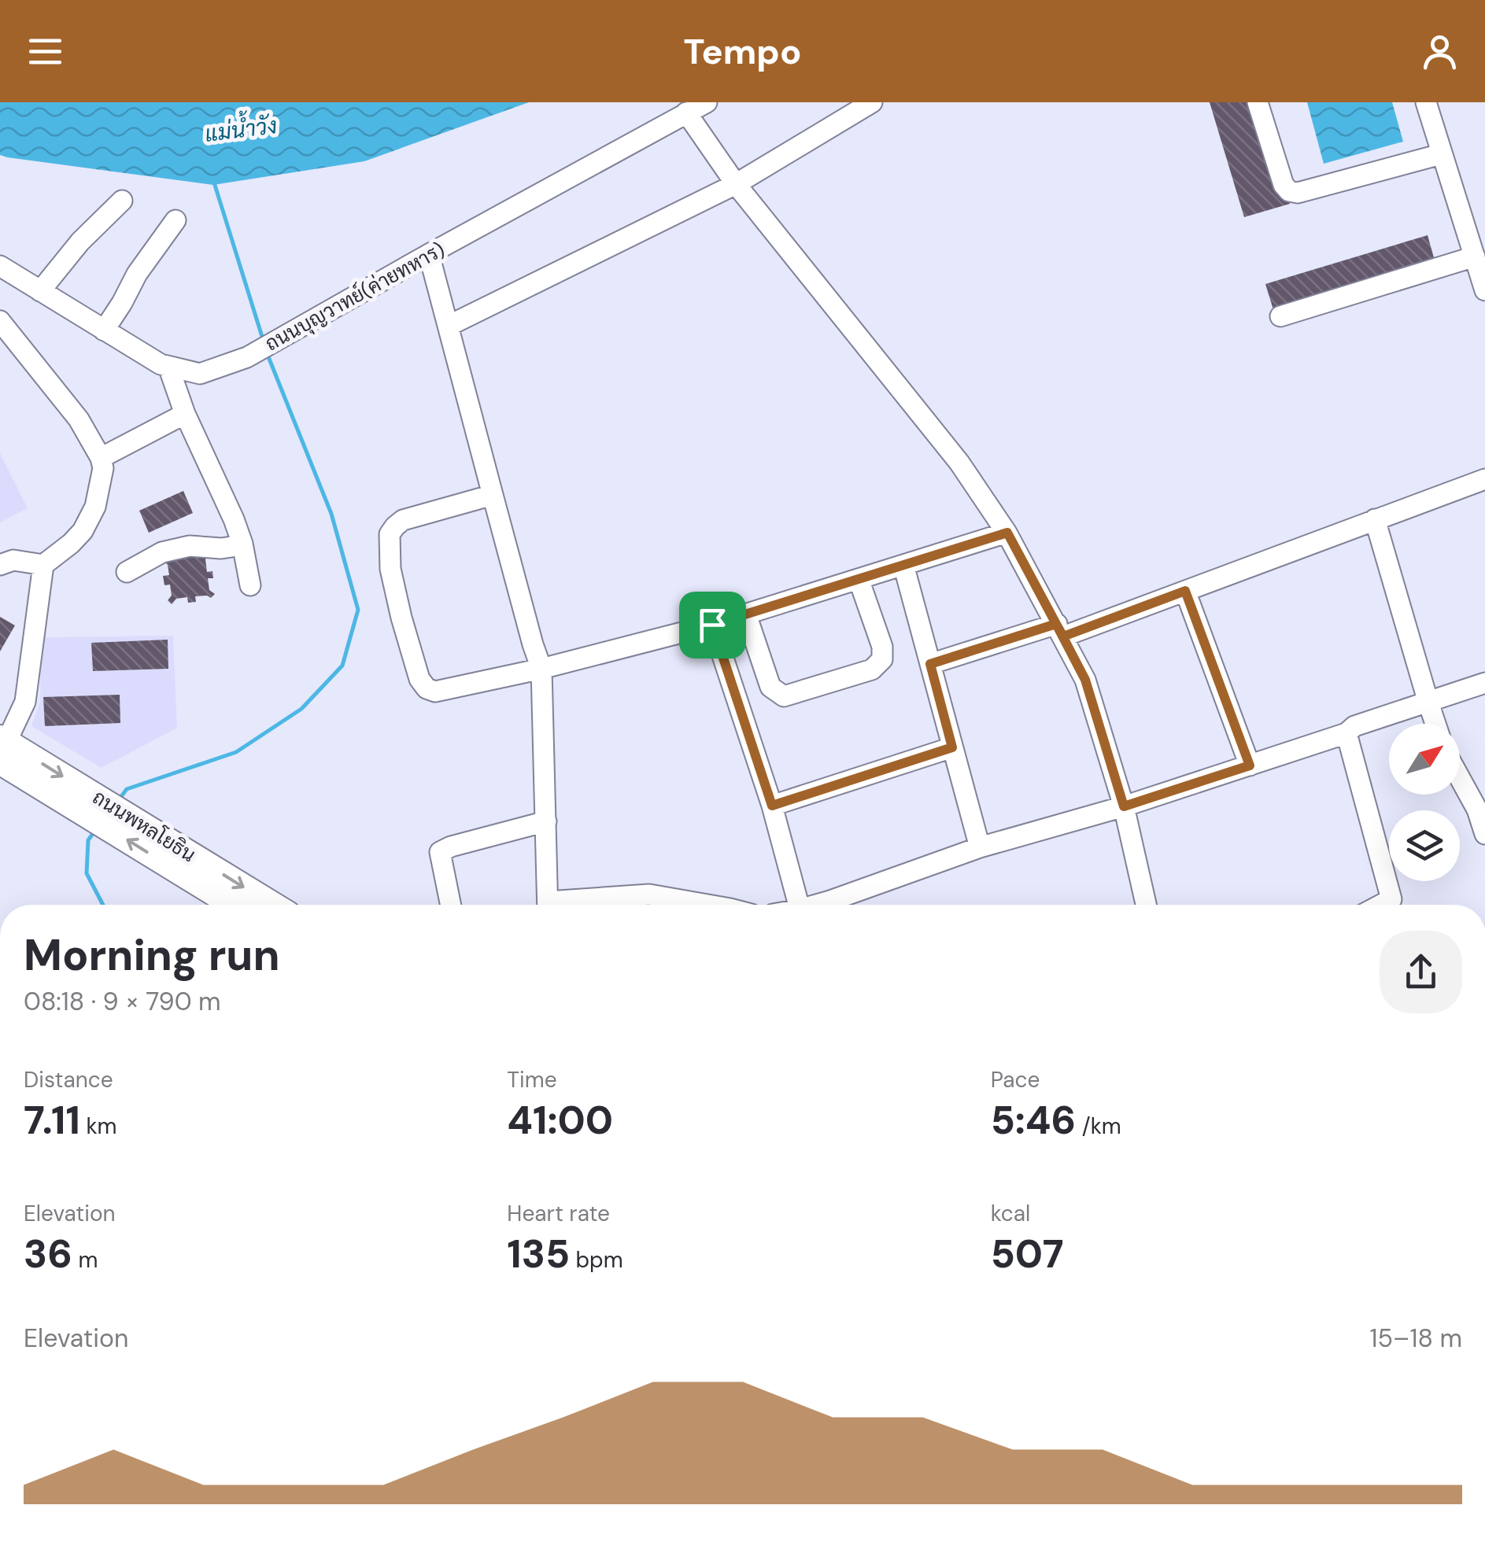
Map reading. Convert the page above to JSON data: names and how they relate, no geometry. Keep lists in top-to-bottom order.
{
  "streets": {
    "main road": ["ถนนพหลโยธิน"],
    "street": ["ถนนบุญวาทย์(ค่ายทหาร)"]
  },
  "water": ["แม่น้ำวัง"],
  "north": "top right",
  "page": {
    "header": "Tempo",
    "heading": ["Morning run", "08:18 · 9 × 790 m"],
    "stats": [
      ["Distance", "7.11 km"],
      ["Time", "41:00"],
      ["Pace", "5:46 /km"],
      ["Elevation", "36 m"],
      ["Heart rate", "135 bpm"],
      ["kcal", "507"]
    ],
    "chart": ["Elevation", "15–18 m"]
  }
}
